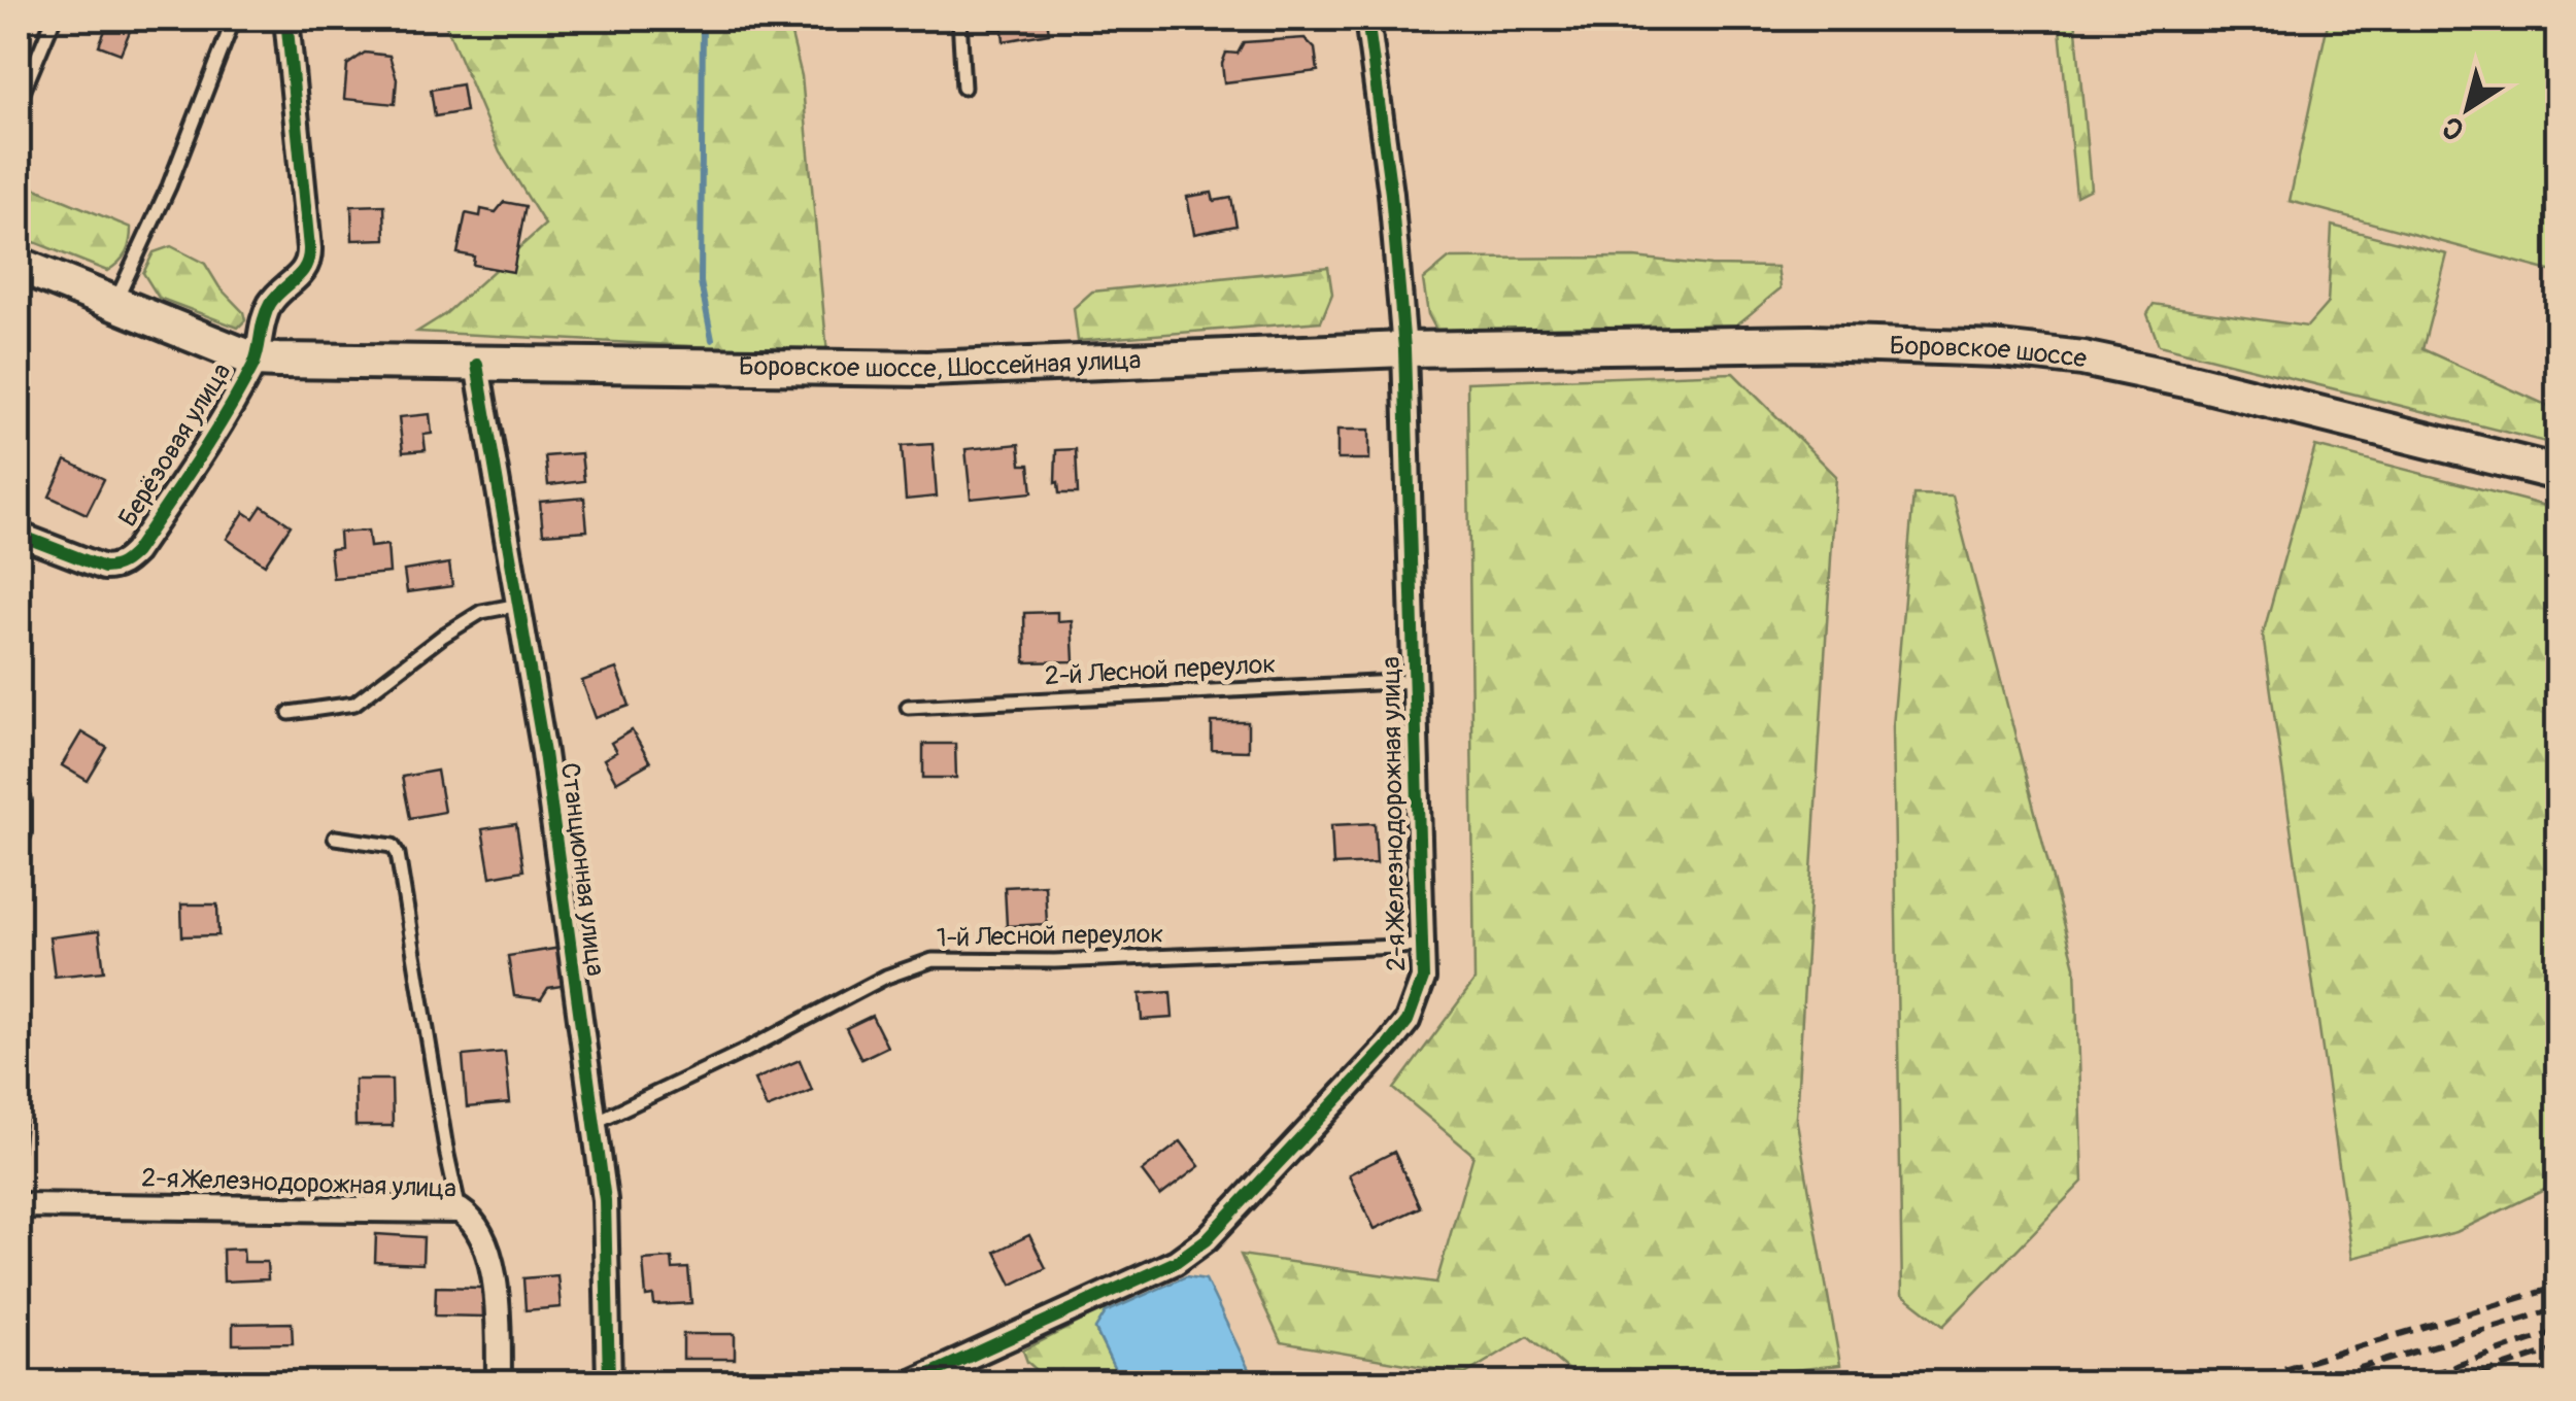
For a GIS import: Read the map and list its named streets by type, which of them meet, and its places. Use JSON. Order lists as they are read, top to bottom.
{
  "streets": {
    "main road": ["Боровское шоссе", "Боровское шоссе, Шоссейная улица"],
    "street": ["Берёзовая улица", "2-я Железнодорожная улица", "Станционная улица"],
    "lane": ["2-й Лесной переулок", "1-й Лесной переулок"]
  },
  "crossings": [
    ["Боровское шоссе", "Боровское шоссе, Шоссейная улица"],
    ["Боровское шоссе", "2-я Железнодорожная улица"],
    ["Боровское шоссе, Шоссейная улица", "2-я Железнодорожная улица"],
    ["Боровское шоссе, Шоссейная улица", "Станционная улица"],
    ["2-й Лесной переулок", "2-я Железнодорожная улица"],
    ["2-я Железнодорожная улица", "1-й Лесной переулок"],
    ["Станционная улица", "1-й Лесной переулок"]
  ],
  "north": "bottom left"
}
